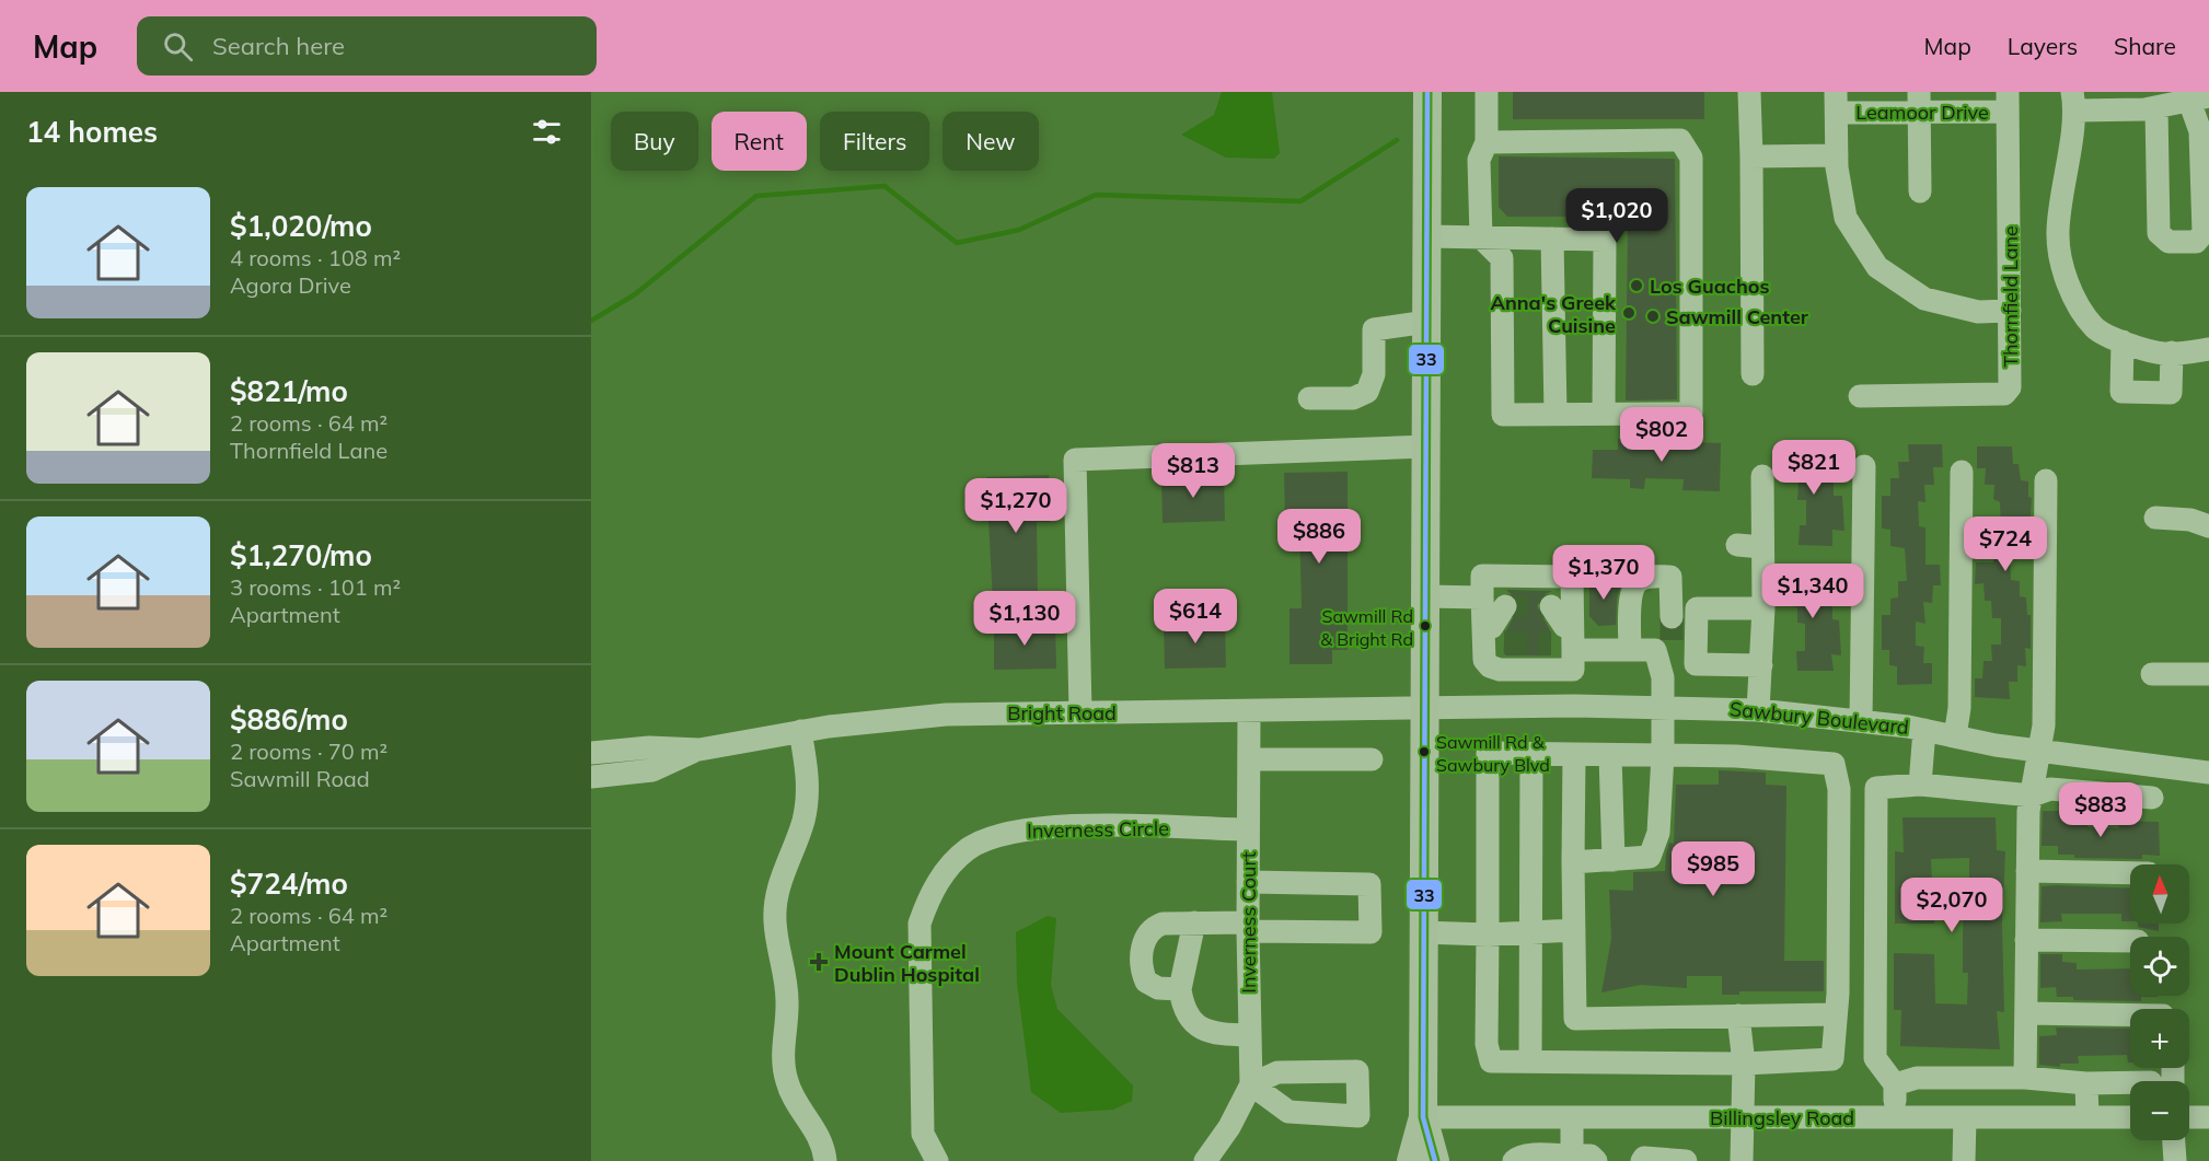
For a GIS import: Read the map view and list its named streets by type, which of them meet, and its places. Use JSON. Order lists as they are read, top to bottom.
{
  "streets": {
    "street": [
      "Leamoor Drive",
      "Thornfield Lane",
      "Bright Road",
      "Sawbury Boulevard",
      "Inverness Circle",
      "Inverness Court",
      "Billingsley Road"
    ]
  },
  "crossings": [
    ["Leamoor Drive", "Thornfield Lane"],
    ["Bright Road", "Sawbury Boulevard"],
    ["Bright Road", "Inverness Court"],
    ["Inverness Circle", "Inverness Court"]
  ],
  "places": {
    "other": [
      "Los Guachos",
      "Anna's Greek Cuisine",
      "Sawmill Center",
      "Sawmill Rd & Bright Rd",
      "Sawmill Rd & Sawbury Blvd"
    ],
    "health": ["Mount Carmel Dublin Hospital"]
  },
  "lines": ["transit line 33"],
  "north": "top",
  "page": {
    "header": "Map",
    "search": "Search here",
    "nav": ["Map", "Layers", "Share"],
    "heading": "14 homes",
    "chip": [
      "Buy",
      "Rent",
      "Filters",
      "New"
    ],
    "list": [
      {
        "name": "$1,020/mo",
        "note": "4 rooms · 108 m² · Agora Drive"
      },
      {
        "name": "$821/mo",
        "note": "2 rooms · 64 m² · Thornfield Lane"
      },
      {
        "name": "$1,270/mo",
        "note": "3 rooms · 101 m² · Apartment"
      },
      {
        "name": "$886/mo",
        "note": "2 rooms · 70 m² · Sawmill Road"
      },
      {
        "name": "$724/mo",
        "note": "2 rooms · 64 m² · Apartment"
      }
    ],
    "price": [
      "$1,020",
      "$802",
      "$821",
      "$813",
      "$1,270",
      "$886",
      "$724",
      "$1,370",
      "$1,340",
      "$614",
      "$1,130",
      "$883",
      "$985",
      "$2,070"
    ],
    "map_buttons": ["+", "−"]
  }
}
